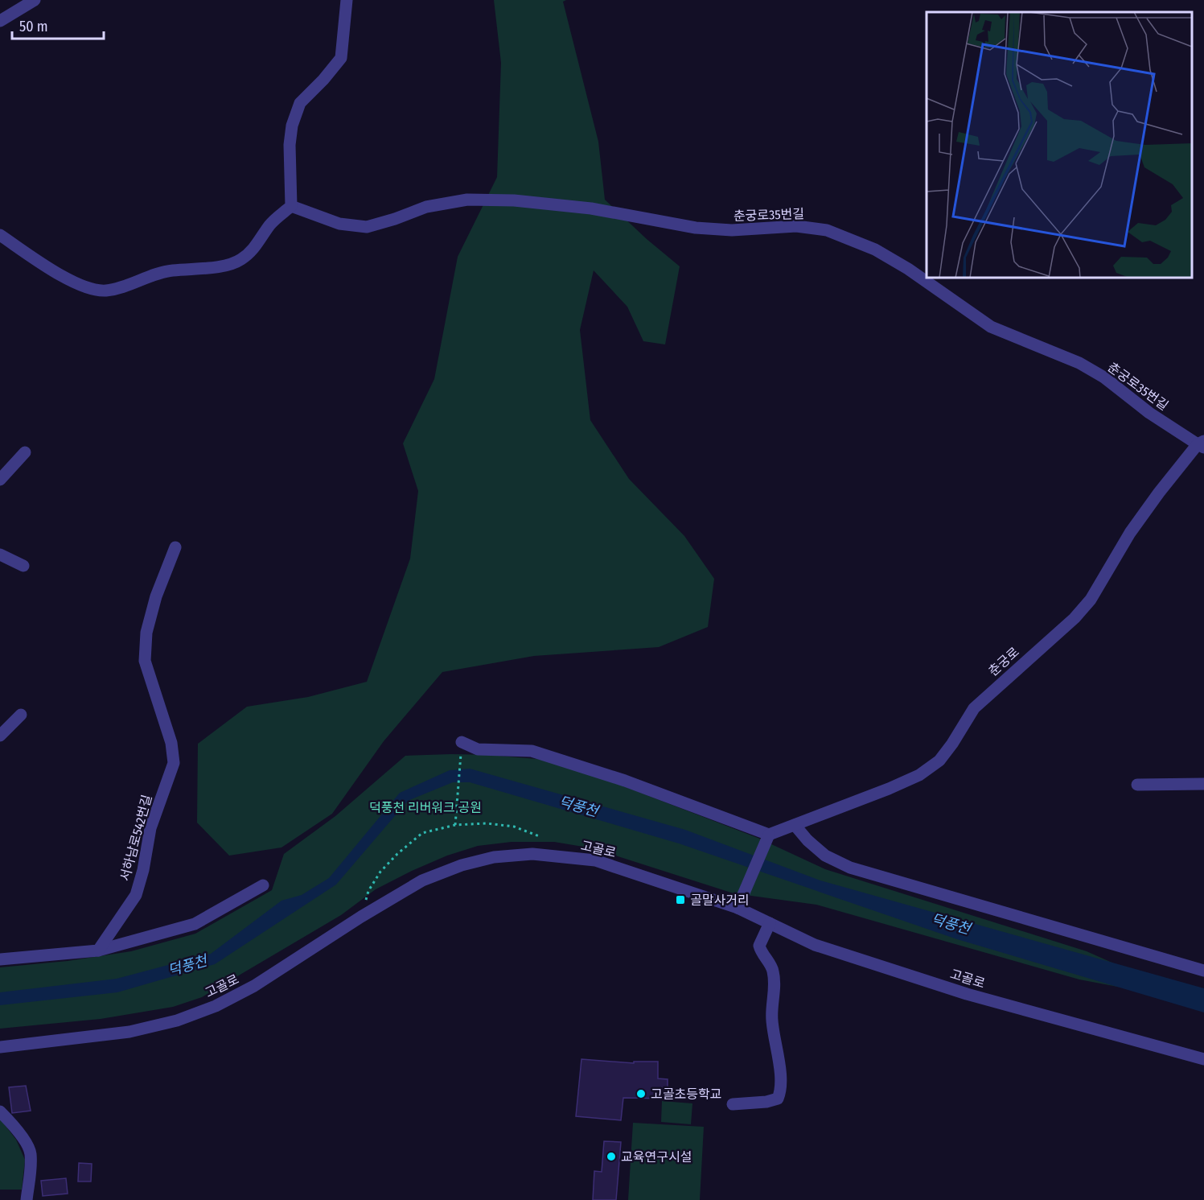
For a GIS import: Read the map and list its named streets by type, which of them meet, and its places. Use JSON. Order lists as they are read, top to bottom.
{
  "streets": {
    "street": [
      "춘궁로35번길",
      "춘궁로",
      "서하남로542번길",
      "고골로"
    ]
  },
  "crossings": [
    ["춘궁로35번길", "춘궁로"]
  ],
  "water": ["덕풍천"],
  "parks": ["덕풍천 리버워크 공원"],
  "places": {
    "transit": ["골말사거리"],
    "other": ["고골초등학교", "교육연구시설"]
  },
  "scale_bar": "50 m"
}
